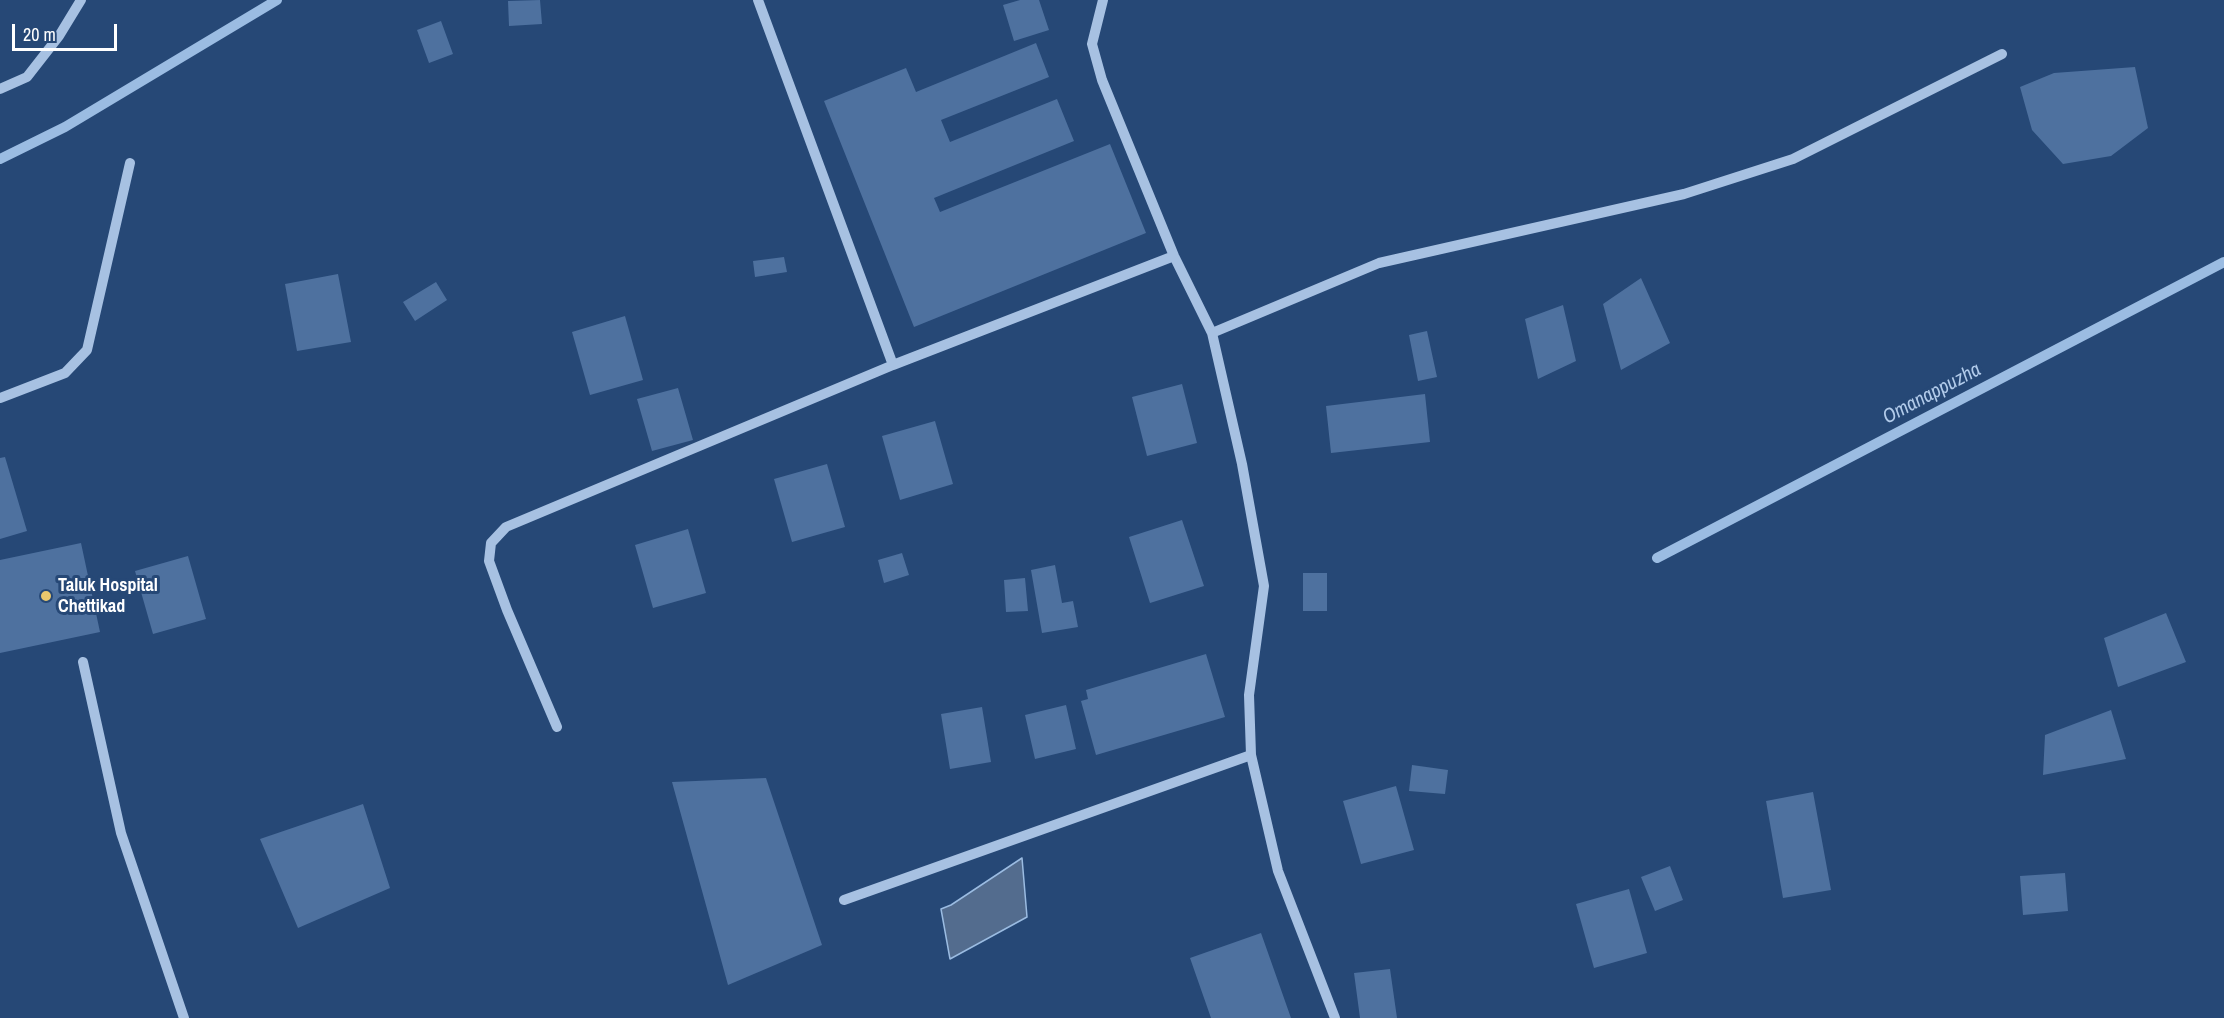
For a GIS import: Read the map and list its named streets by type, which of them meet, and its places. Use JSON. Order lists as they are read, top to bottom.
{
  "water": ["Omanappuzha"],
  "places": ["Taluk Hospital Chettikad"],
  "scale_bar": "20 m"
}
